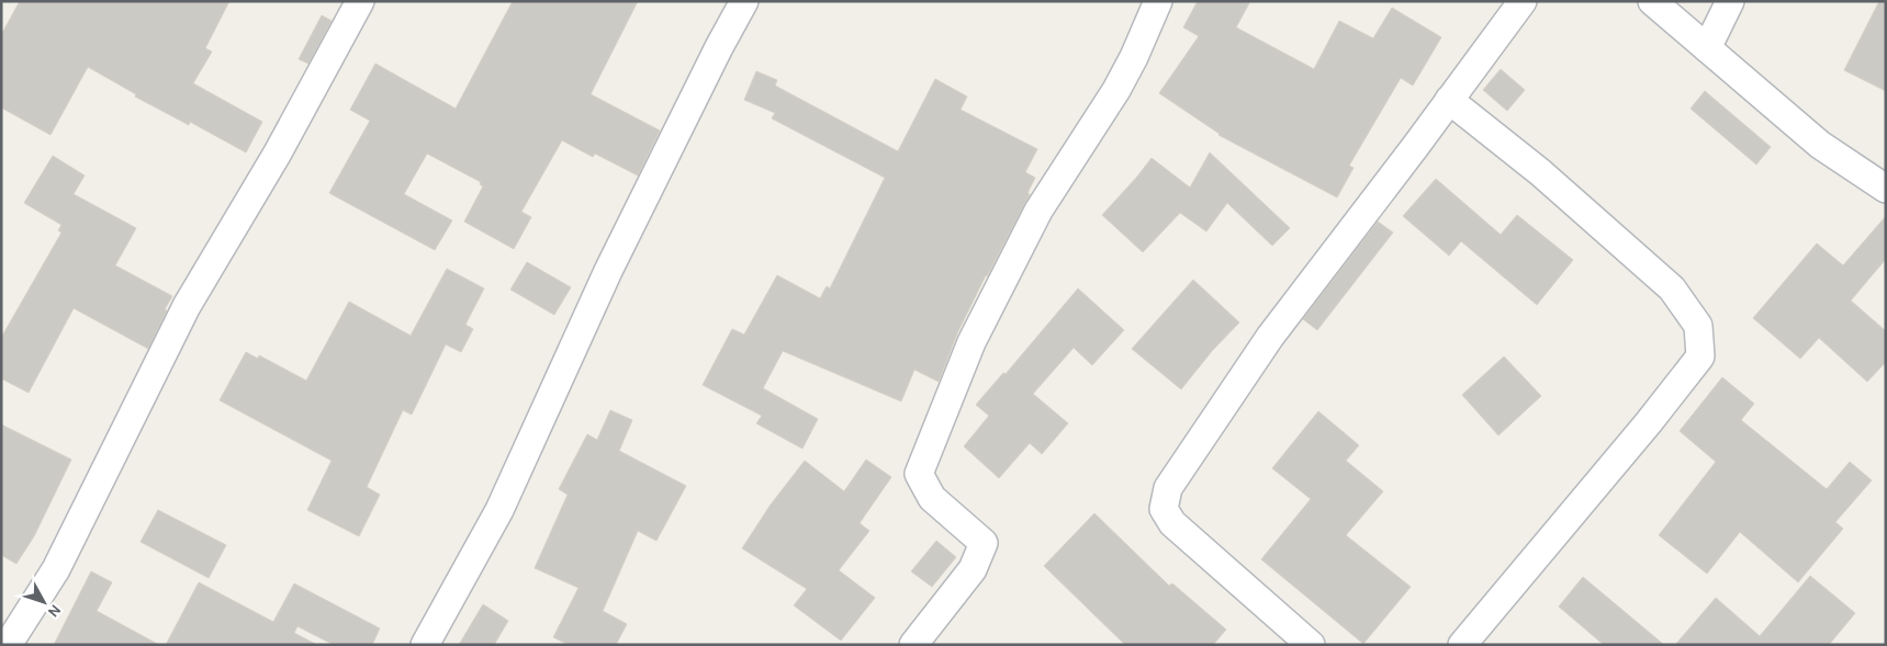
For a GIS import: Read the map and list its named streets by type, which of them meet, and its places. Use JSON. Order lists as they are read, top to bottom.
{
  "north": "bottom right"
}
